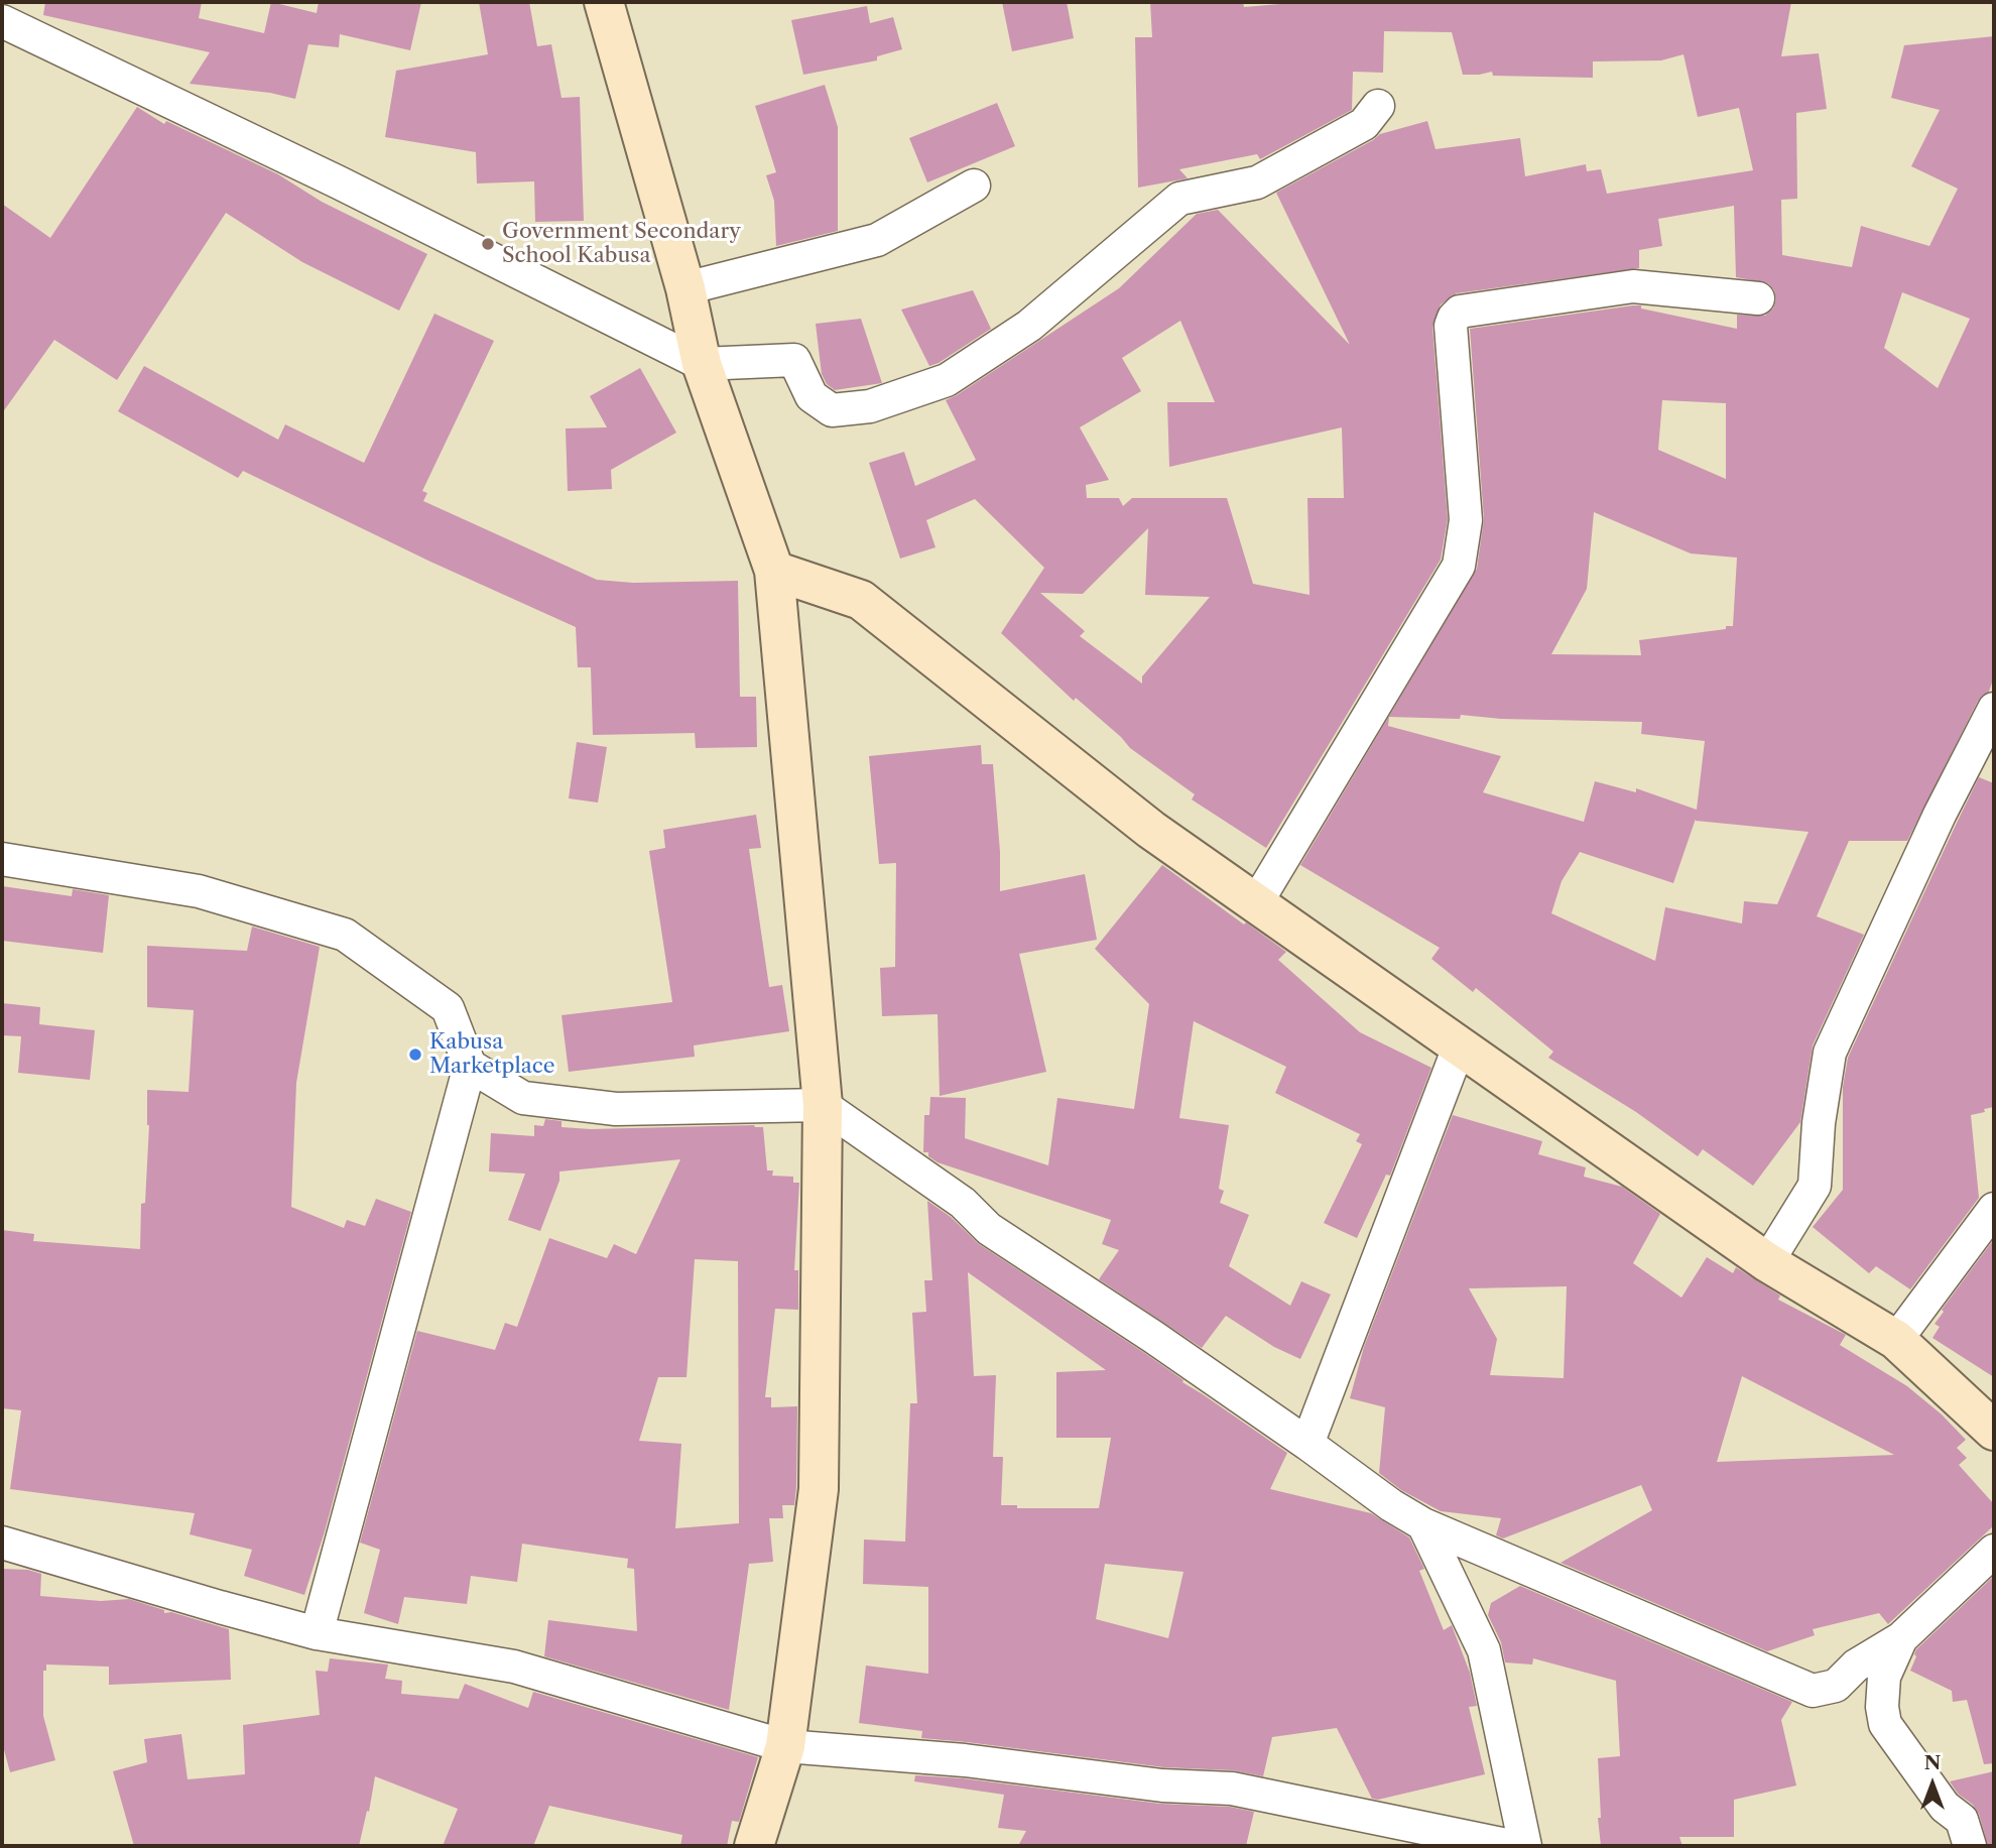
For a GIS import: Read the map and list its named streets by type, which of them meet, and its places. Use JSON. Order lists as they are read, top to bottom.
{
  "places": ["Government Secondary School Kabusa", "Kabusa Marketplace"],
  "north": "top"
}
